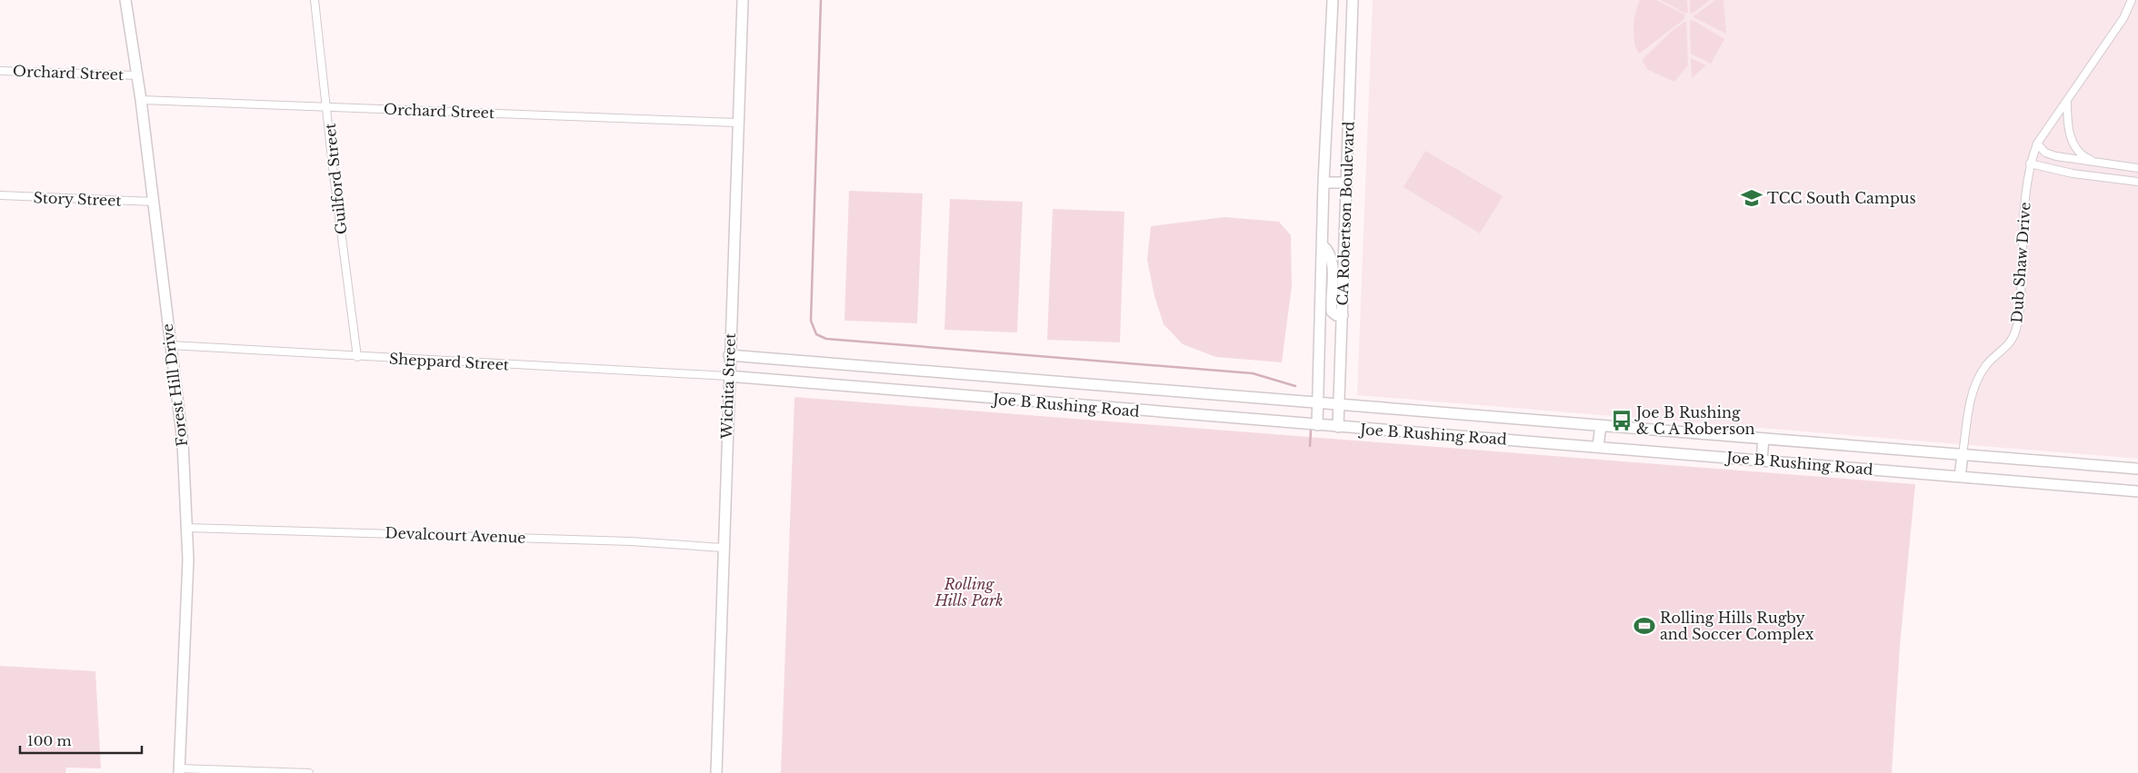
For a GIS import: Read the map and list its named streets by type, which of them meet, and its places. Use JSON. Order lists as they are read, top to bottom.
{
  "streets": {
    "street": [
      "Orchard Street",
      "Guilford Street",
      "Story Street",
      "CA Robertson Boulevard",
      "Dub Shaw Drive",
      "Sheppard Street",
      "Forest Hill Drive",
      "Wichita Street",
      "Joe B Rushing Road",
      "Devalcourt Avenue"
    ]
  },
  "crossings": [
    ["Orchard Street", "Guilford Street"],
    ["Orchard Street", "Forest Hill Drive"],
    ["Orchard Street", "Wichita Street"],
    ["Guilford Street", "Sheppard Street"],
    ["Story Street", "Forest Hill Drive"],
    ["CA Robertson Boulevard", "Joe B Rushing Road"],
    ["Dub Shaw Drive", "Joe B Rushing Road"],
    ["Sheppard Street", "Forest Hill Drive"],
    ["Sheppard Street", "Wichita Street"],
    ["Sheppard Street", "Joe B Rushing Road"],
    ["Forest Hill Drive", "Devalcourt Avenue"],
    ["Wichita Street", "Joe B Rushing Road"],
    ["Wichita Street", "Devalcourt Avenue"]
  ],
  "parks": ["Rolling Hills Park"],
  "places": {
    "school or university": ["TCC South Campus"],
    "bus stop": ["Joe B Rushing & C A Roberson"],
    "sports": ["Rolling Hills Rugby and Soccer Complex"]
  },
  "scale_bar": "100 m"
}
